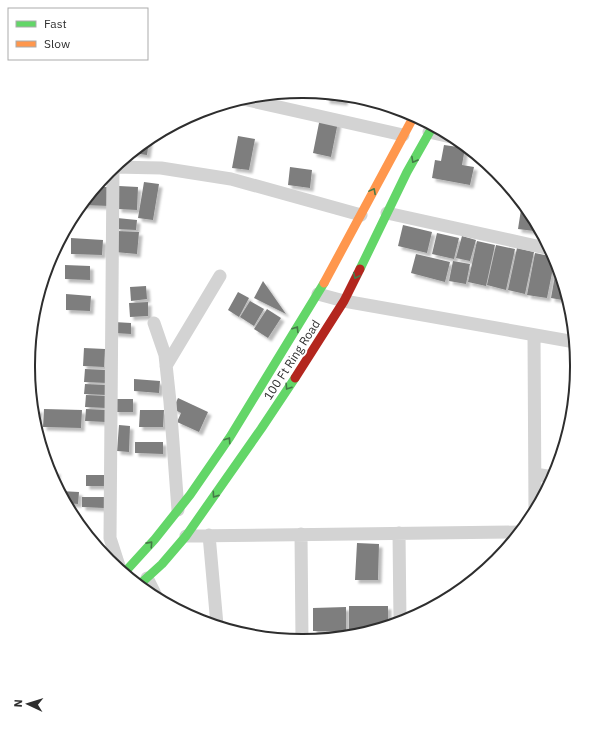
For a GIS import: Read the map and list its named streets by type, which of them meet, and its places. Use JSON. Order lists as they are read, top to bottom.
{
  "streets": {
    "main road": ["100 Ft Ring Road"]
  },
  "legend": ["Fast", "Slow"],
  "north": "left"
}
